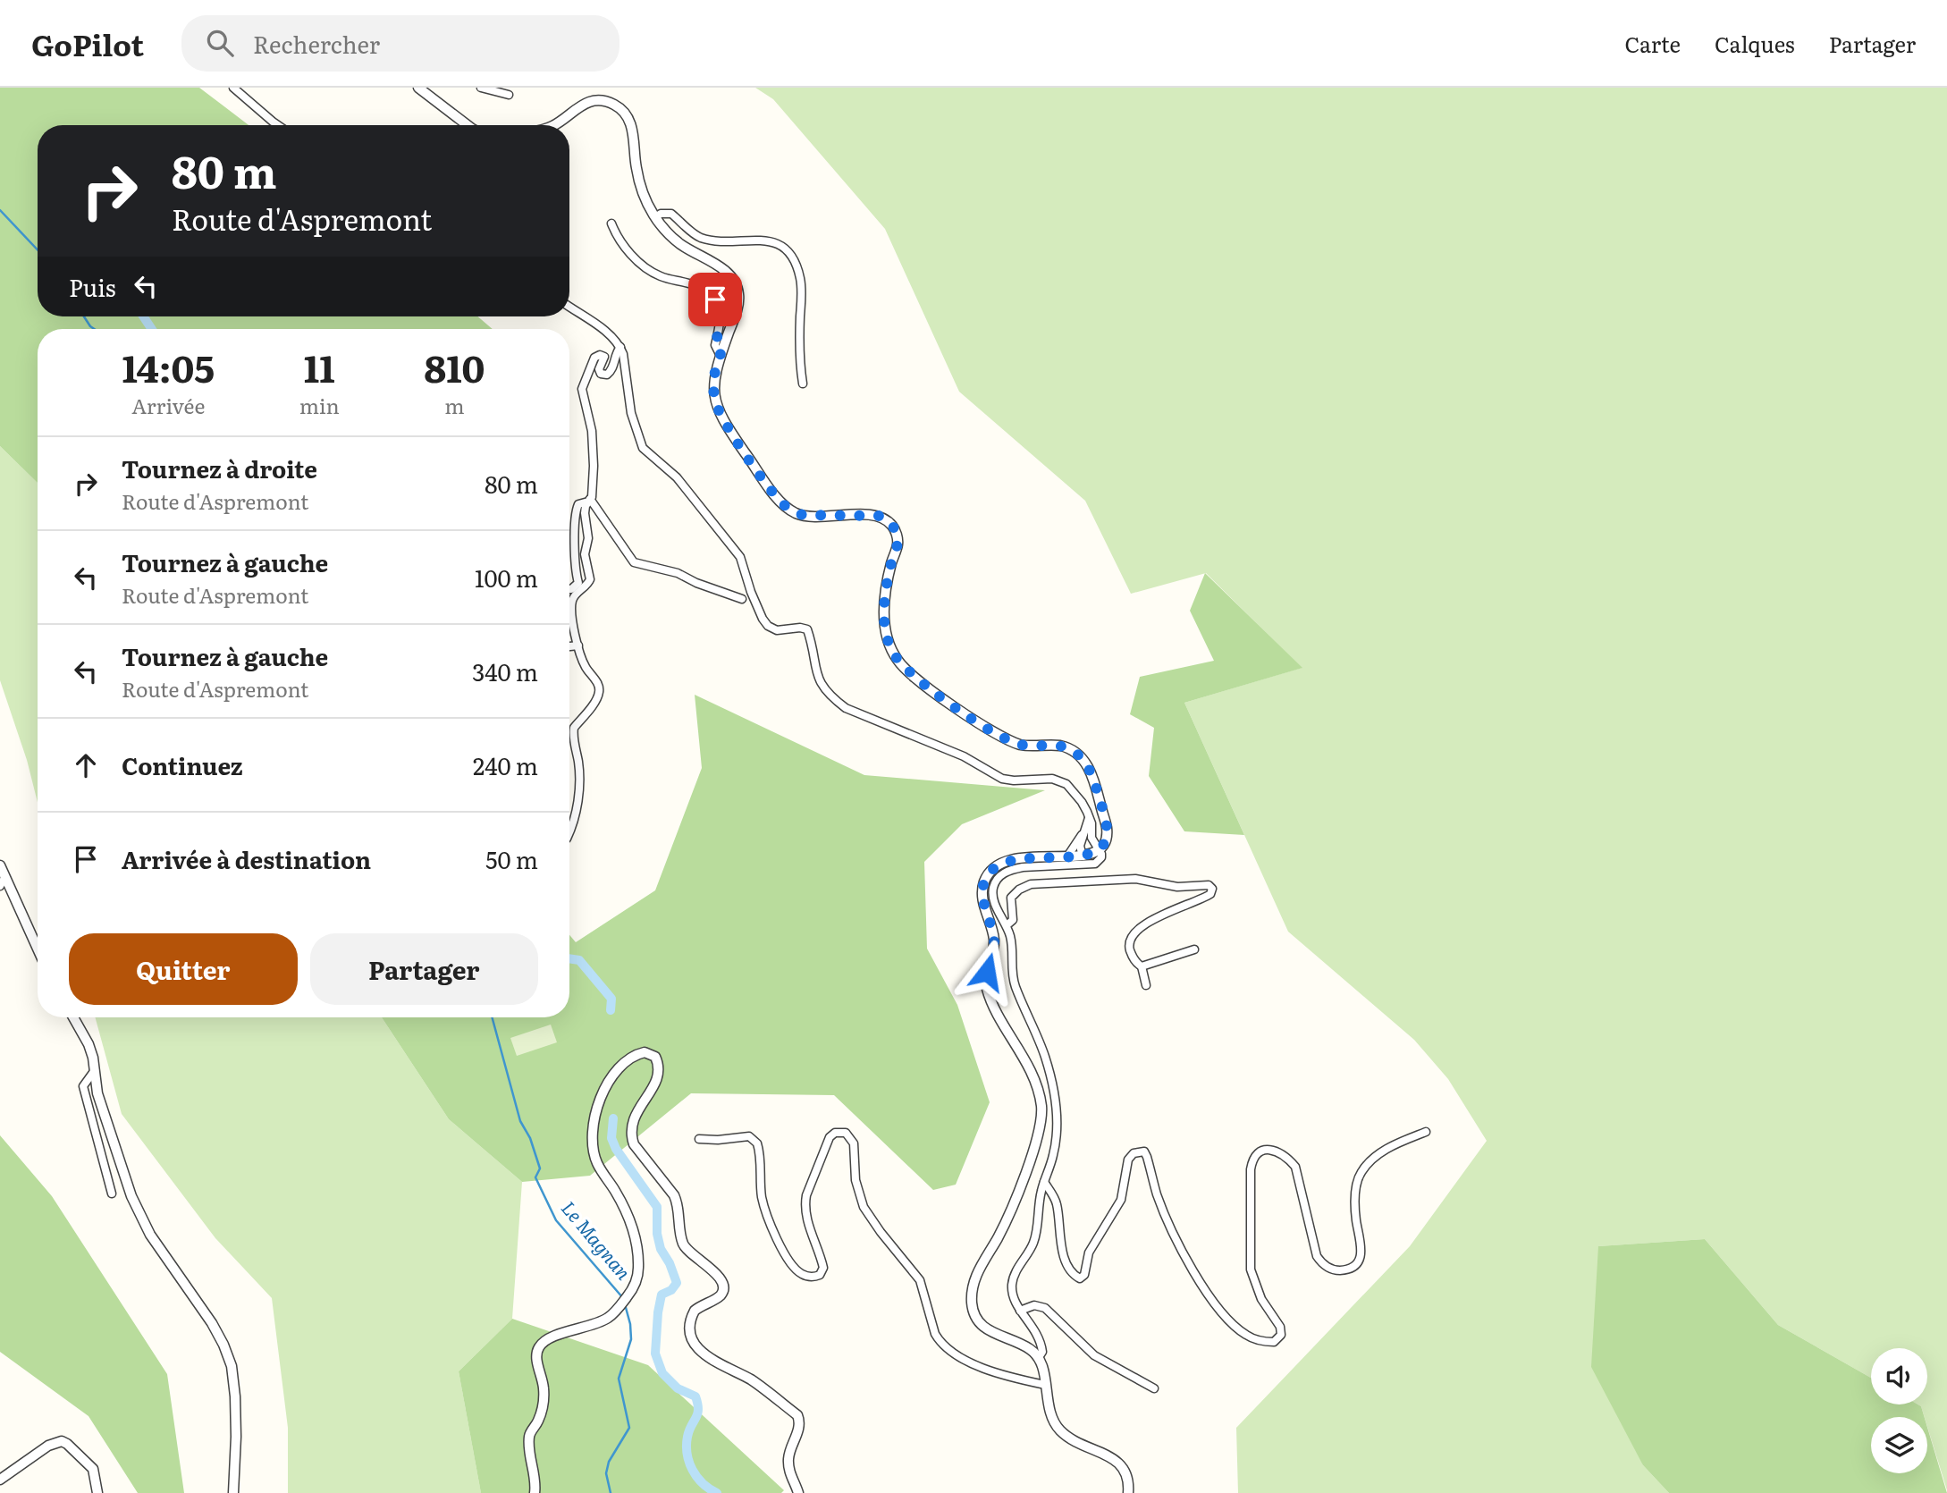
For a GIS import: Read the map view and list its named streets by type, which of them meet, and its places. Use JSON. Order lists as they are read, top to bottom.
{
  "water": ["Le Magnan"],
  "page": {
    "header": "GoPilot",
    "search": "Rechercher",
    "nav": ["Carte", "Calques", "Partager"],
    "turn": ["80 m", "Route d'Aspremont"],
    "then": "Puis",
    "eta": [
      "14:05",
      "Arrivée",
      "11",
      "min",
      "810",
      "m"
    ],
    "list": [
      {
        "name": "Tournez à droite",
        "note": "Route d'Aspremont",
        "value": "80 m"
      },
      {
        "name": "Tournez à gauche",
        "note": "Route d'Aspremont",
        "value": "100 m"
      },
      {
        "name": "Tournez à gauche",
        "note": "Route d'Aspremont",
        "value": "340 m"
      },
      {
        "name": "Continuez",
        "value": "240 m"
      },
      {
        "name": "Arrivée à destination",
        "value": "50 m"
      }
    ],
    "buttons": ["Quitter", "Partager"]
  }
}
